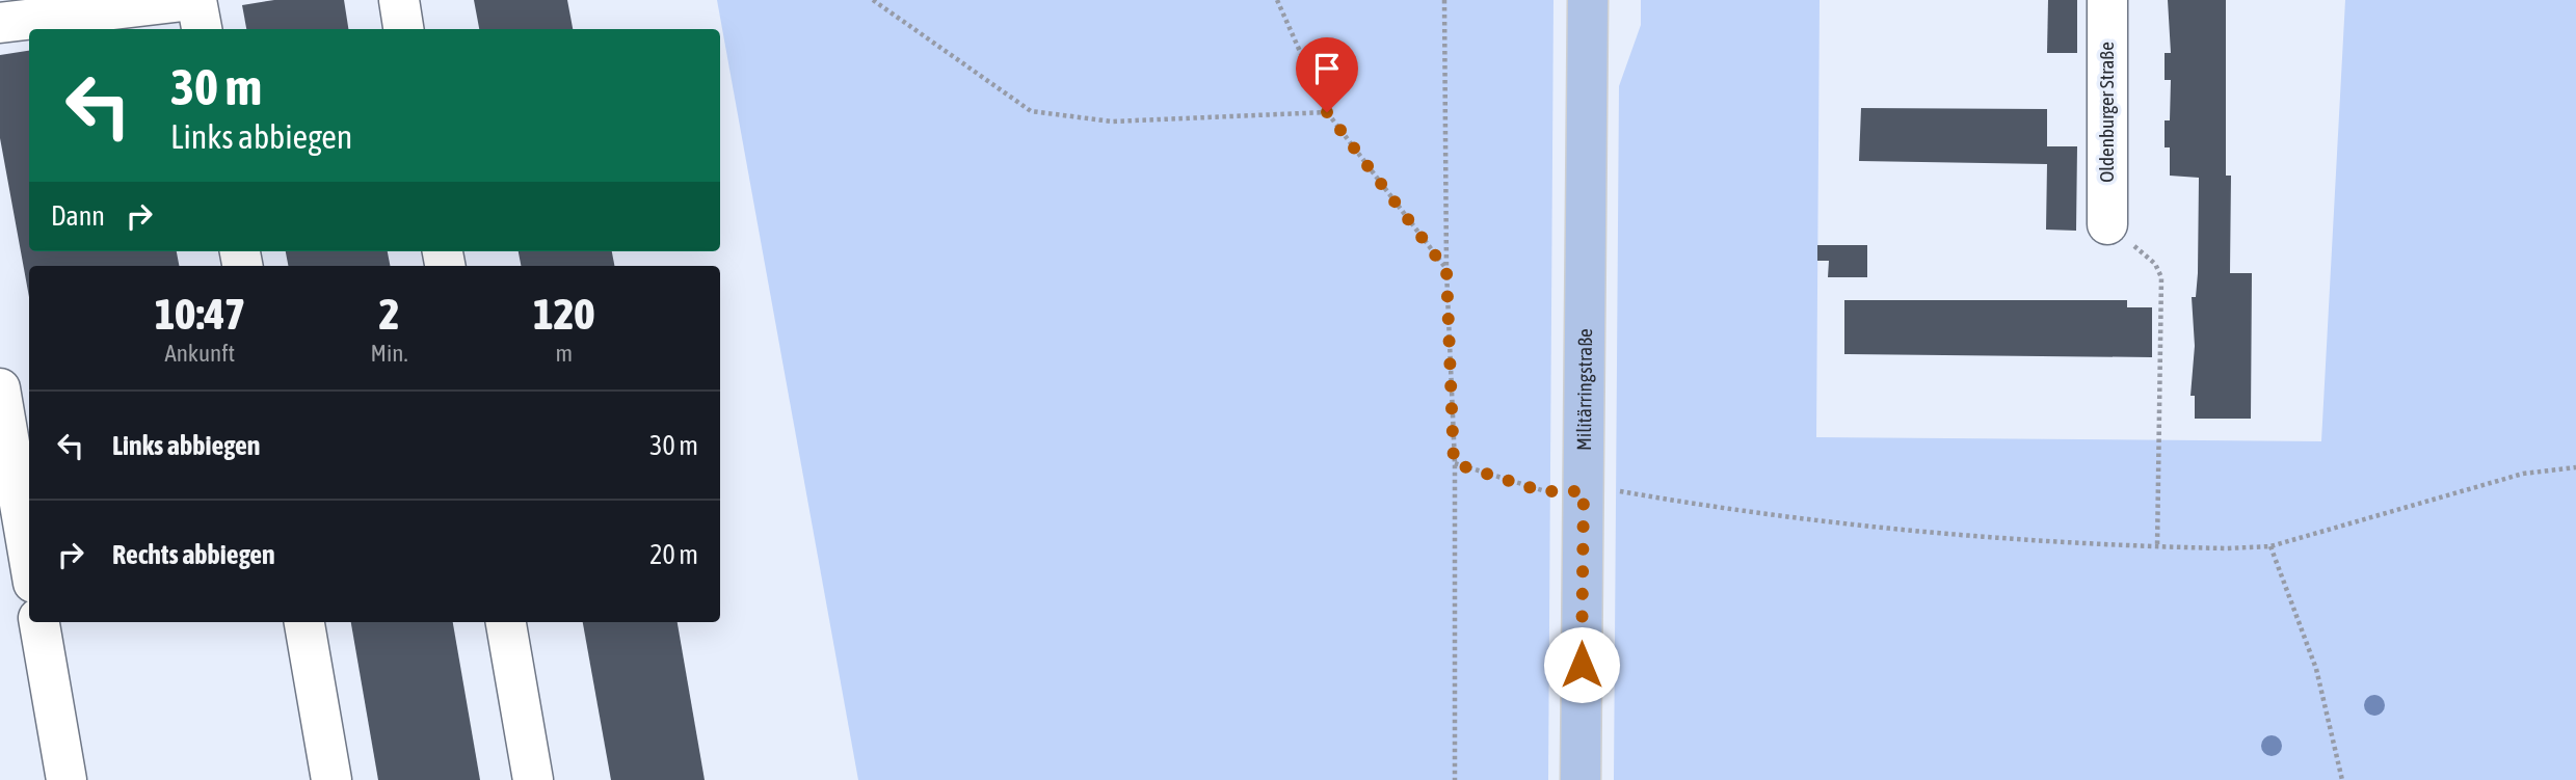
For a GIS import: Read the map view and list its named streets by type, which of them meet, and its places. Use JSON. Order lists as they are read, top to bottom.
{
  "streets": {
    "main road": ["Militärringstraße"],
    "street": ["Oldenburger Straße"]
  },
  "page": {
    "turn": ["30 m", "Links abbiegen"],
    "then": "Dann",
    "eta": [
      "10:47",
      "Ankunft",
      "2",
      "Min.",
      "120",
      "m"
    ],
    "list": [
      {
        "name": "Links abbiegen",
        "value": "30 m"
      },
      {
        "name": "Rechts abbiegen",
        "value": "20 m"
      }
    ]
  }
}
